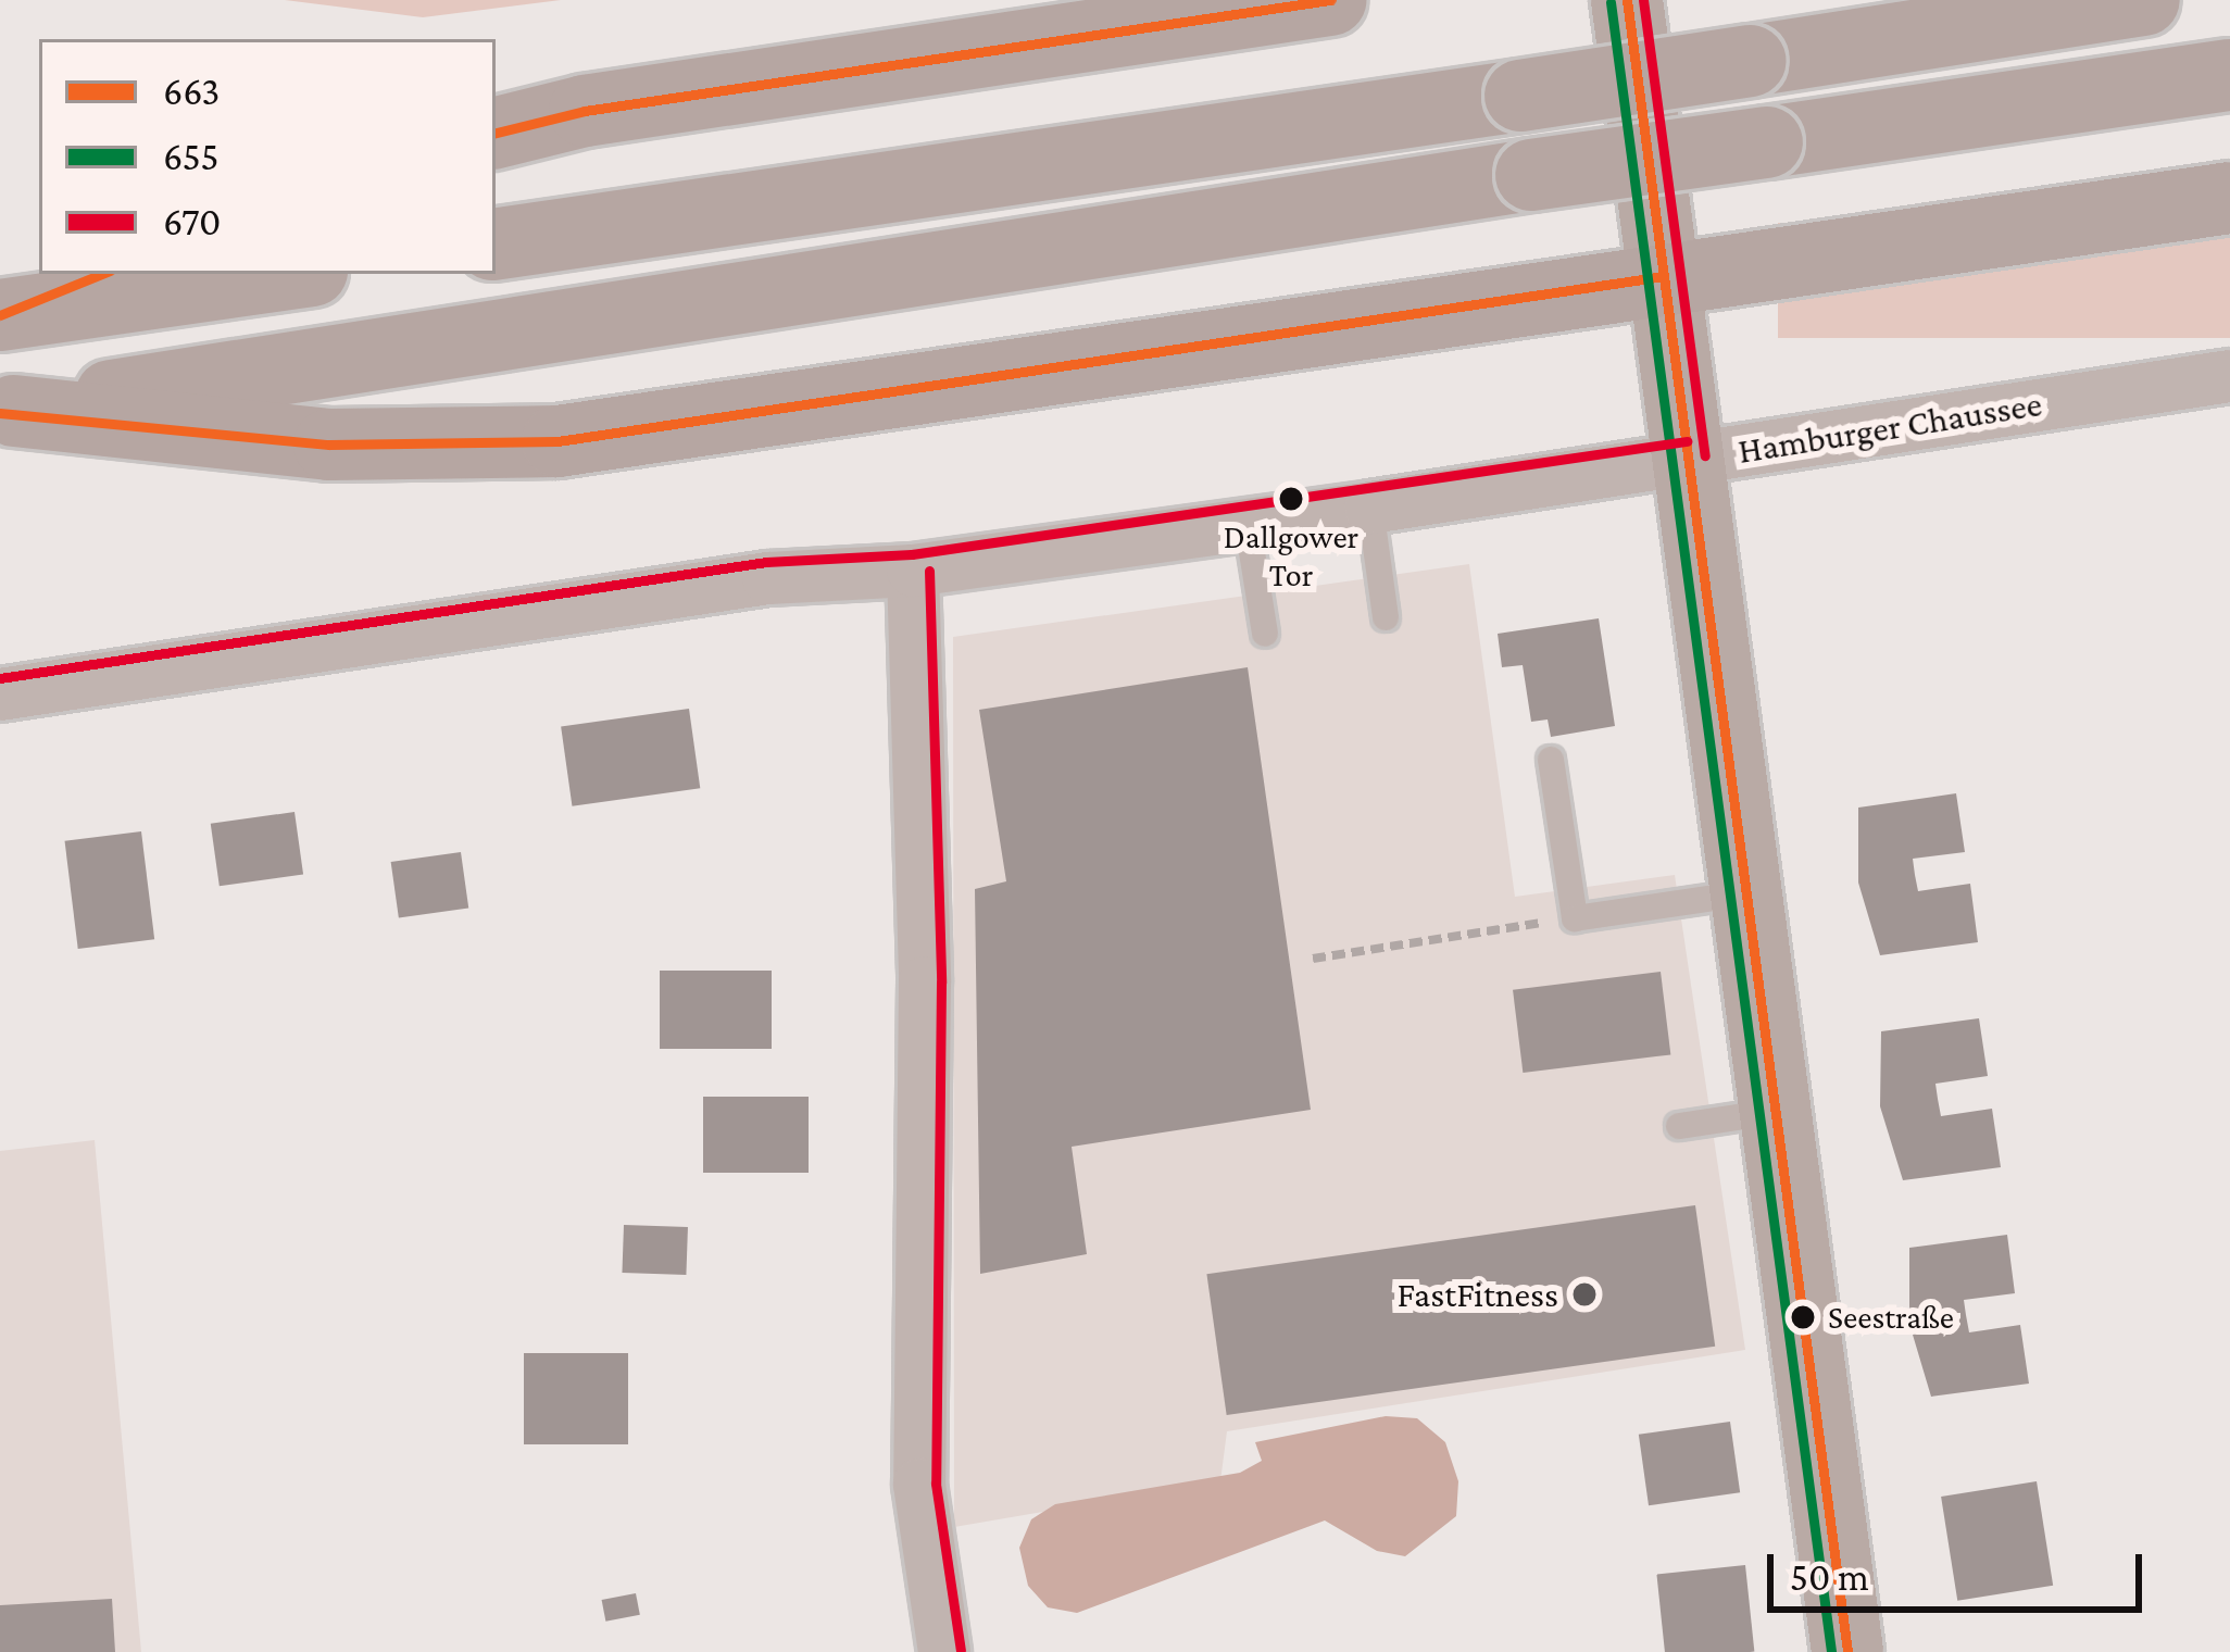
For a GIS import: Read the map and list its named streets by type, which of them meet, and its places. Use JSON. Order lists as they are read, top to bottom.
{
  "streets": {
    "street": ["Hamburger Chaussee"]
  },
  "places": ["Dallgower Tor", "FastFitness", "Seestraße"],
  "lines": ["transit line 663", "transit line 670", "transit line 655"],
  "legend": ["663", "655", "670"],
  "scale_bar": "50 m"
}
